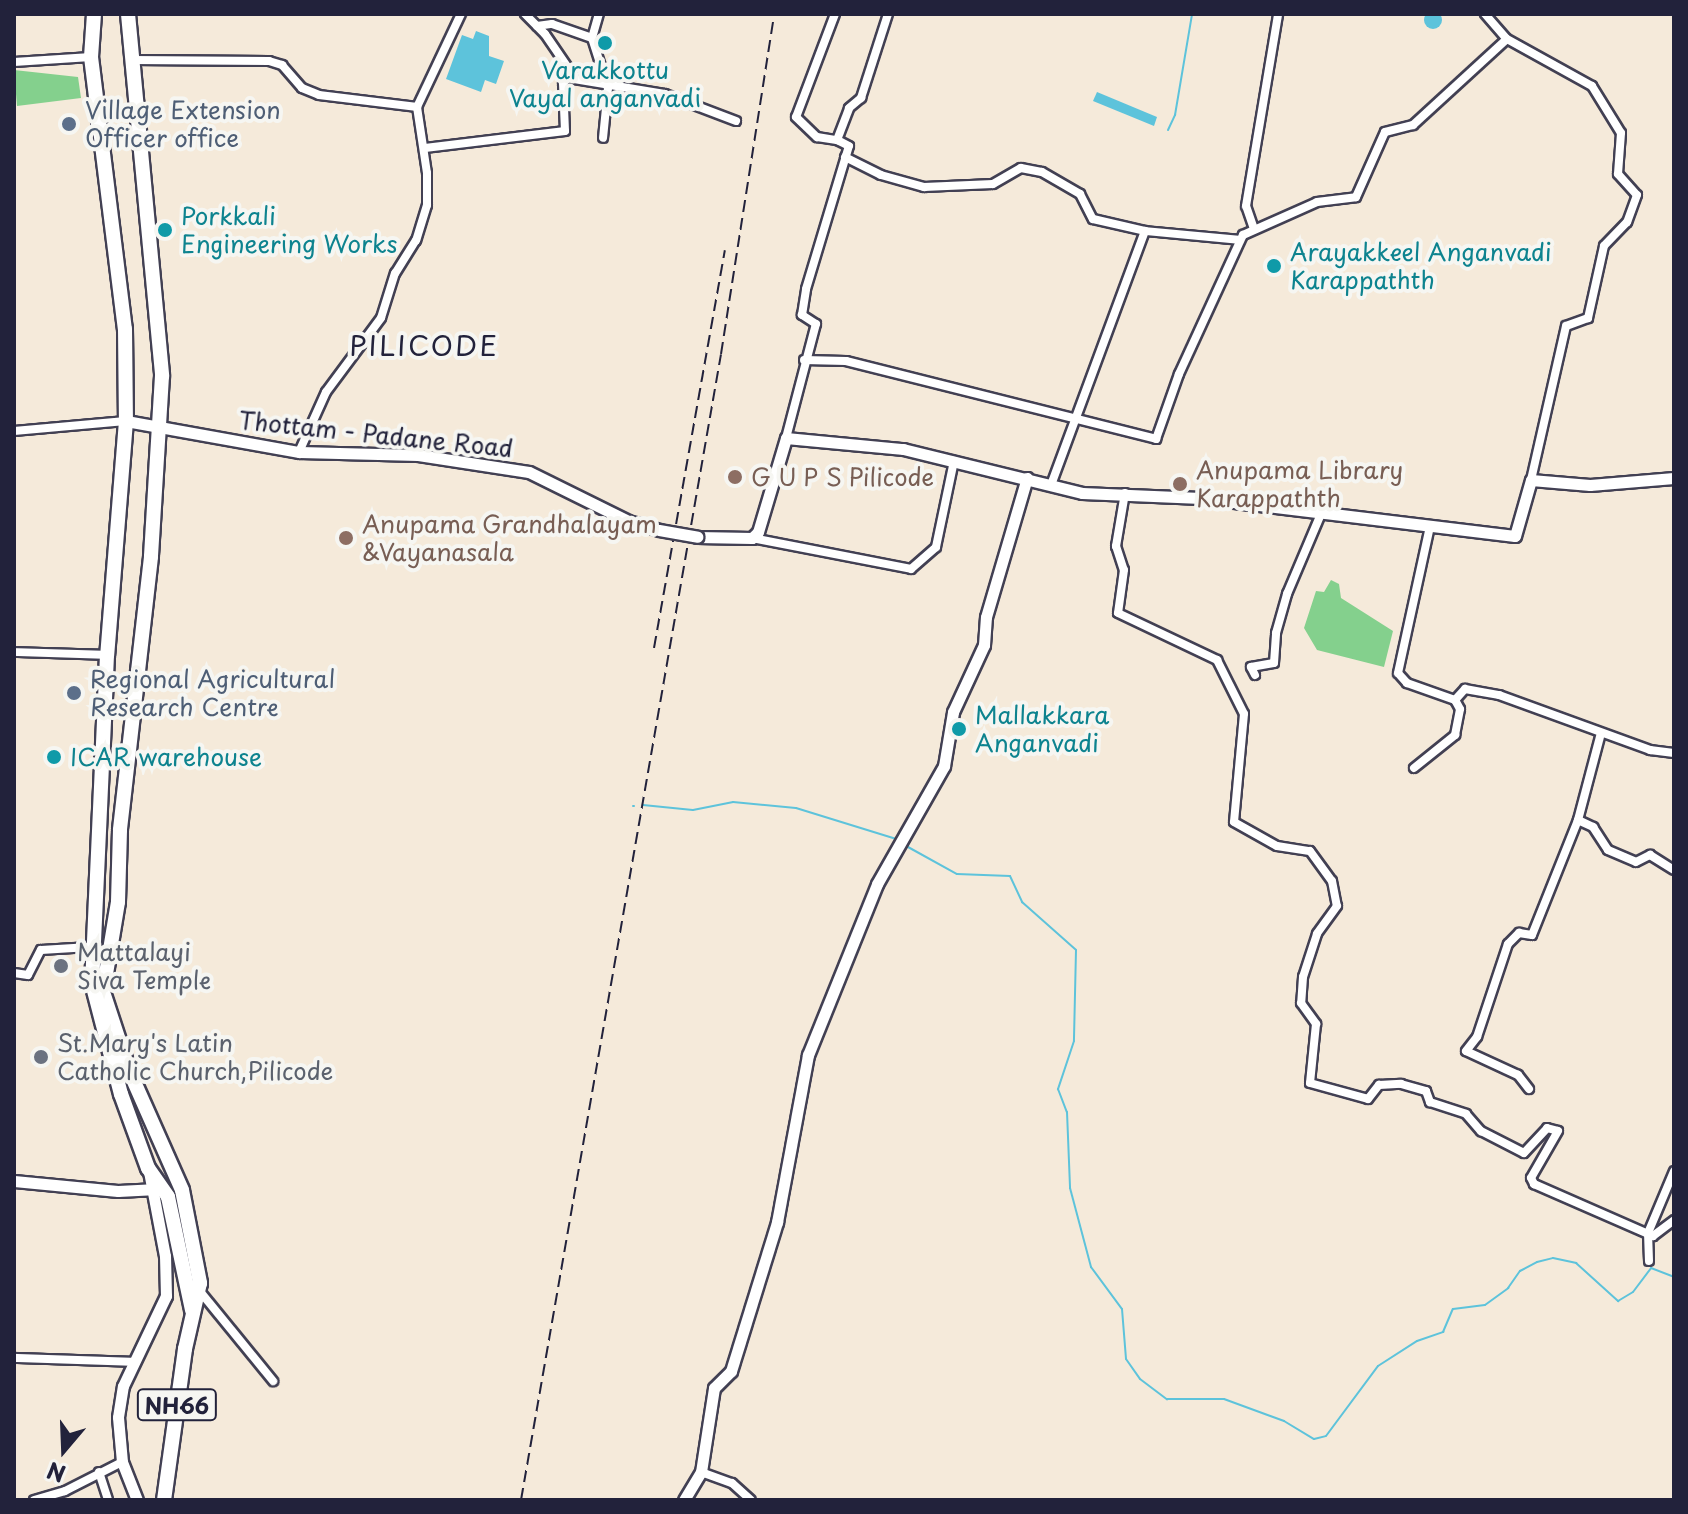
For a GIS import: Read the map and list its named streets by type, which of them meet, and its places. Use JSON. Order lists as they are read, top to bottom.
{
  "streets": {
    "highway": ["NH66"],
    "street": ["Thottam - Padane Road"]
  },
  "crossings": [
    ["Thottam - Padane Road", "NH66"]
  ],
  "districts": ["PILICODE"],
  "places": [
    "Varakkottu Vayal anganvadi",
    "Village Extension Officer office",
    "Porkkali Engineering Works",
    "Arayakkeel Anganvadi Karappathth",
    "G U P S Pilicode",
    "Anupama Library Karappathth",
    "Anupama Grandhalayam &Vayanasala",
    "Regional Agricultural Research Centre",
    "Mallakkara Anganvadi",
    "ICAR warehouse",
    "Mattalayi Siva Temple",
    "St.Mary's Latin Catholic Church,Pilicode"
  ],
  "north": "bottom"
}
